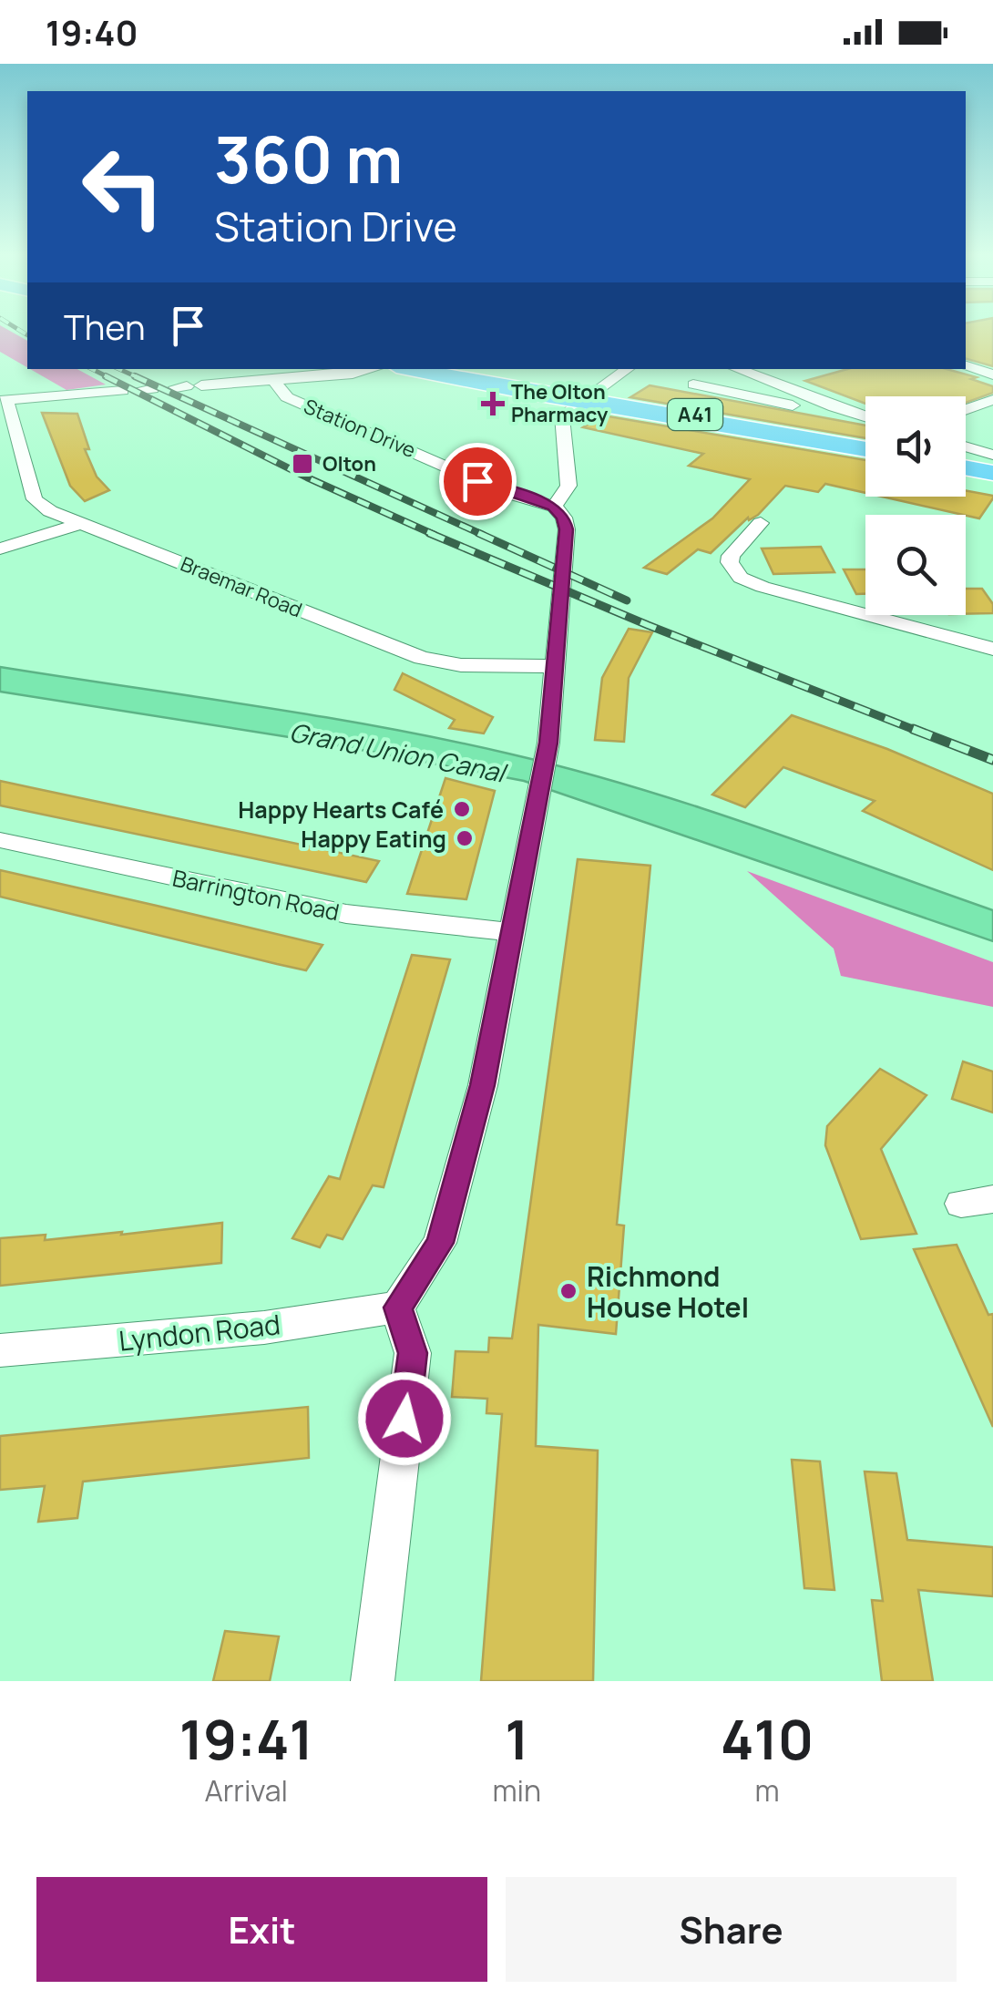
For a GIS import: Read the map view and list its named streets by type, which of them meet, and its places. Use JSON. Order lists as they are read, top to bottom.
{
  "streets": {
    "highway": ["A41"],
    "street": [
      "Station Drive",
      "Braemar Road",
      "Barrington Road",
      "Lyndon Road"
    ]
  },
  "water": ["Grand Union Canal"],
  "places": {
    "health": ["The Olton Pharmacy"],
    "transit": ["Olton"],
    "other": ["Happy Hearts Café", "Happy Eating", "Richmond House Hotel"]
  },
  "page": {
    "status": "19:40",
    "turn": ["360 m", "Station Drive"],
    "then": "Then",
    "eta": [
      "19:41",
      "Arrival",
      "1",
      "min",
      "410",
      "m"
    ],
    "buttons": ["Exit", "Share"]
  }
}
